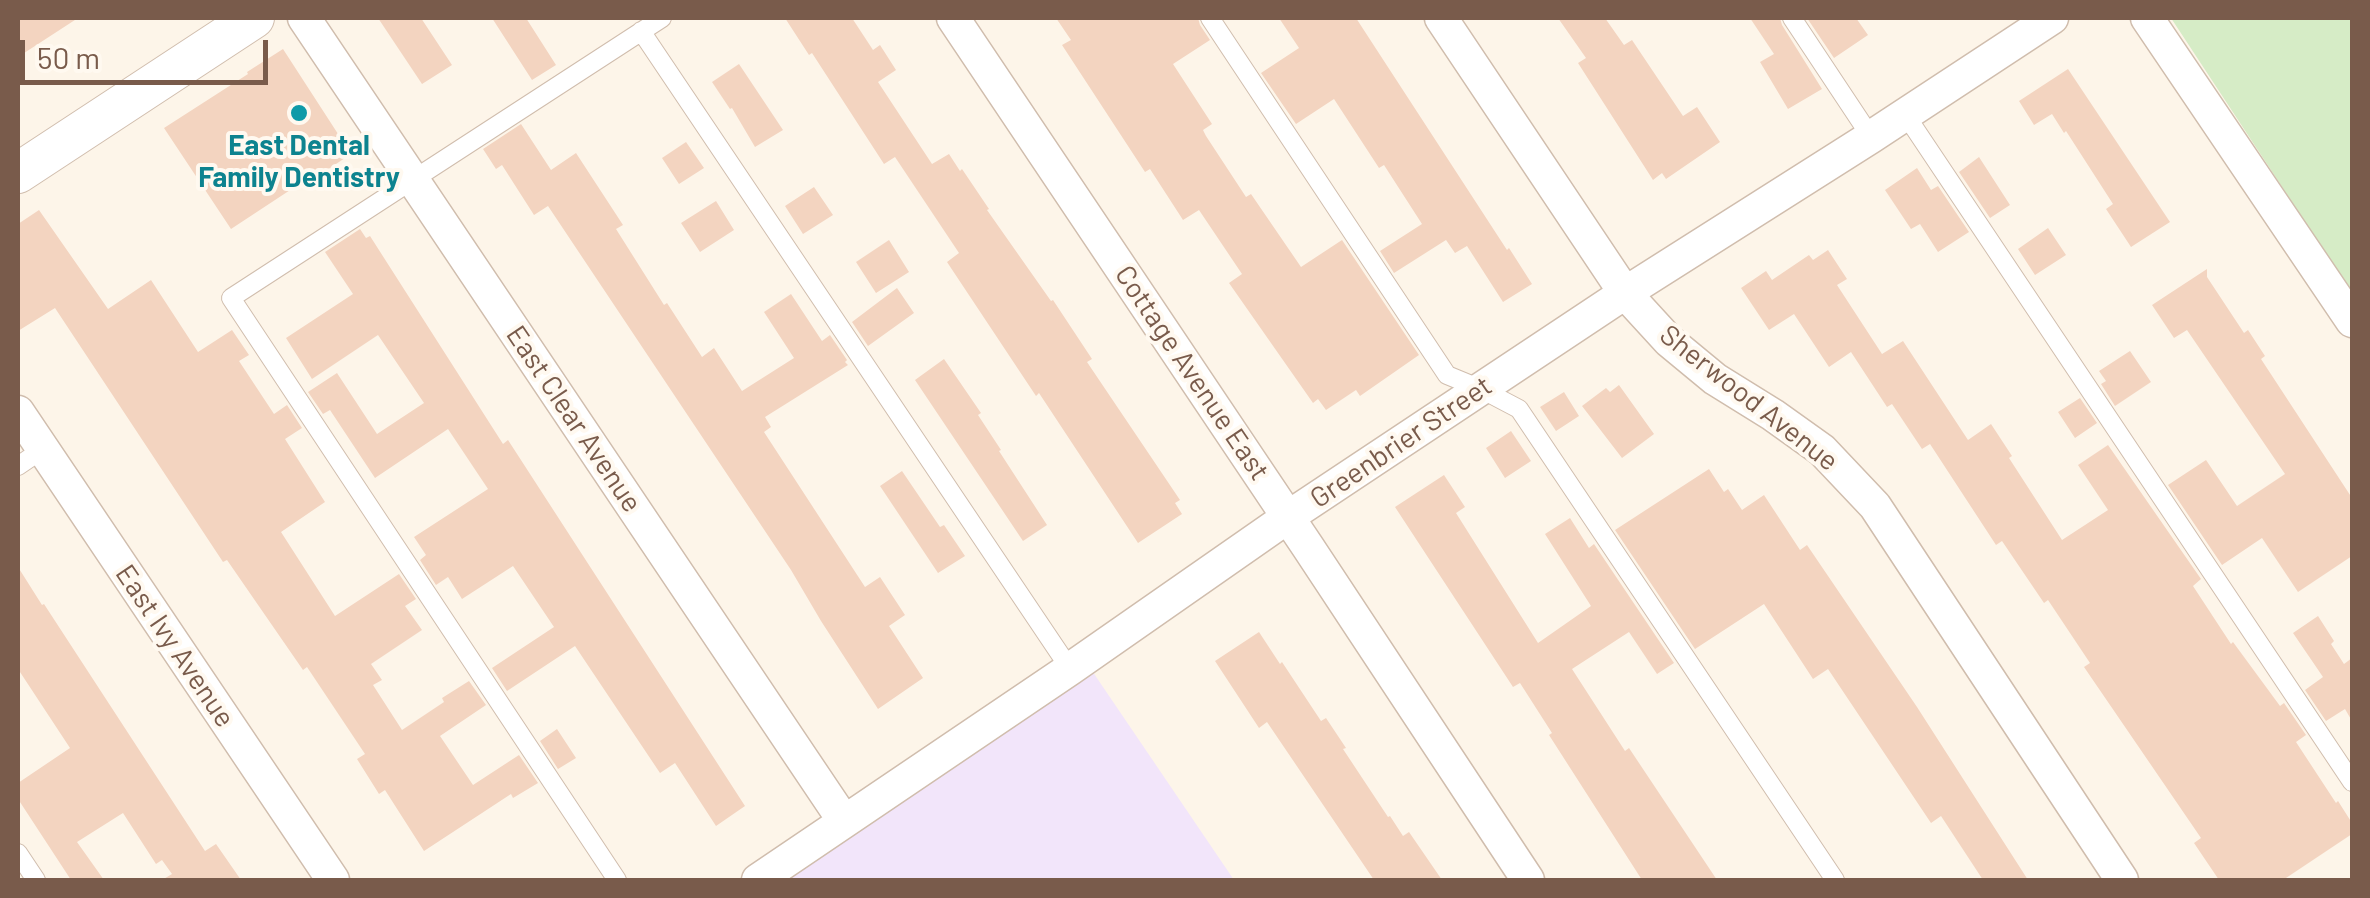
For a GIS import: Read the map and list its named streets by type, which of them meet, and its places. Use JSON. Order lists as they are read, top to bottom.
{
  "streets": {
    "street": [
      "Cottage Avenue East",
      "Sherwood Avenue",
      "East Clear Avenue",
      "Greenbrier Street",
      "East Ivy Avenue"
    ]
  },
  "crossings": [
    ["Cottage Avenue East", "Greenbrier Street"],
    ["Sherwood Avenue", "Greenbrier Street"],
    ["East Clear Avenue", "Greenbrier Street"]
  ],
  "places": ["East Dental Family Dentistry"],
  "scale_bar": "50 m"
}
